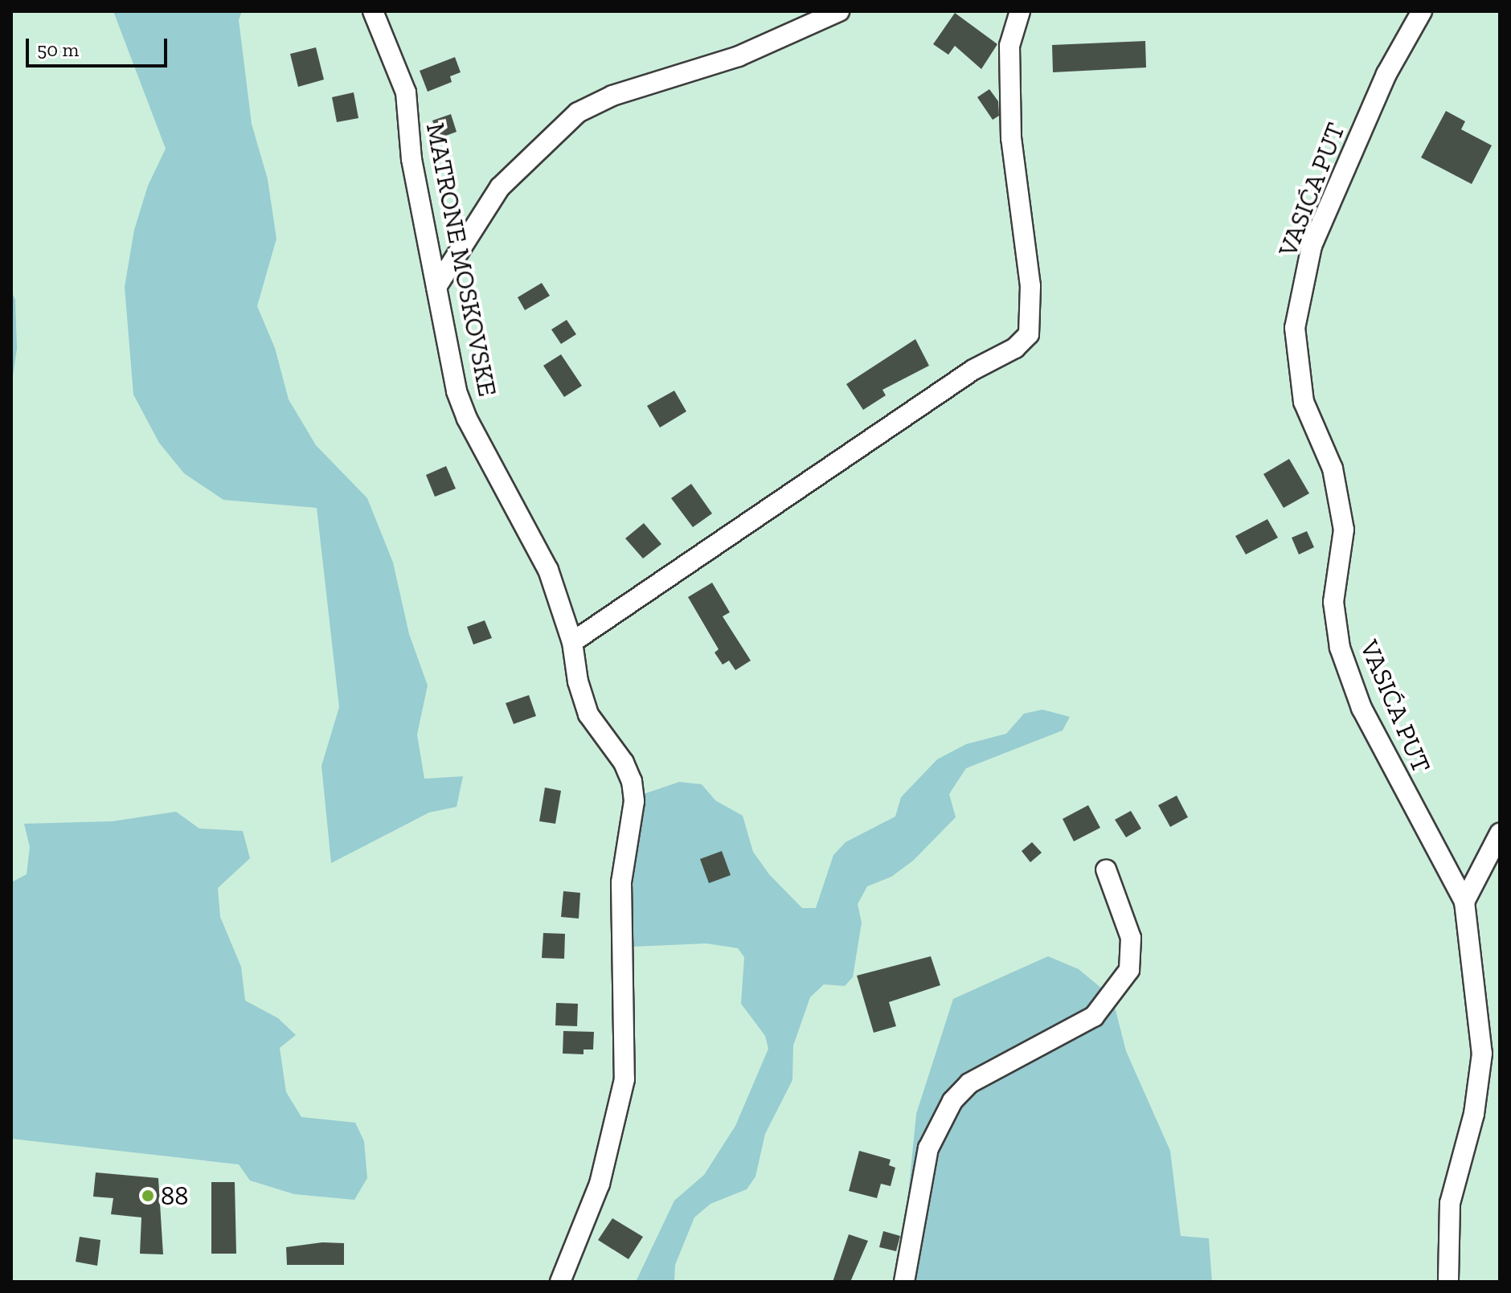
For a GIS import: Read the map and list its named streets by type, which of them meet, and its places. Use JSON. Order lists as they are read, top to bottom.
{
  "streets": {
    "street": ["VASIĆA PUT", "MATRONE MOSKOVSKE"]
  },
  "places": ["88"],
  "scale_bar": "50 m"
}
